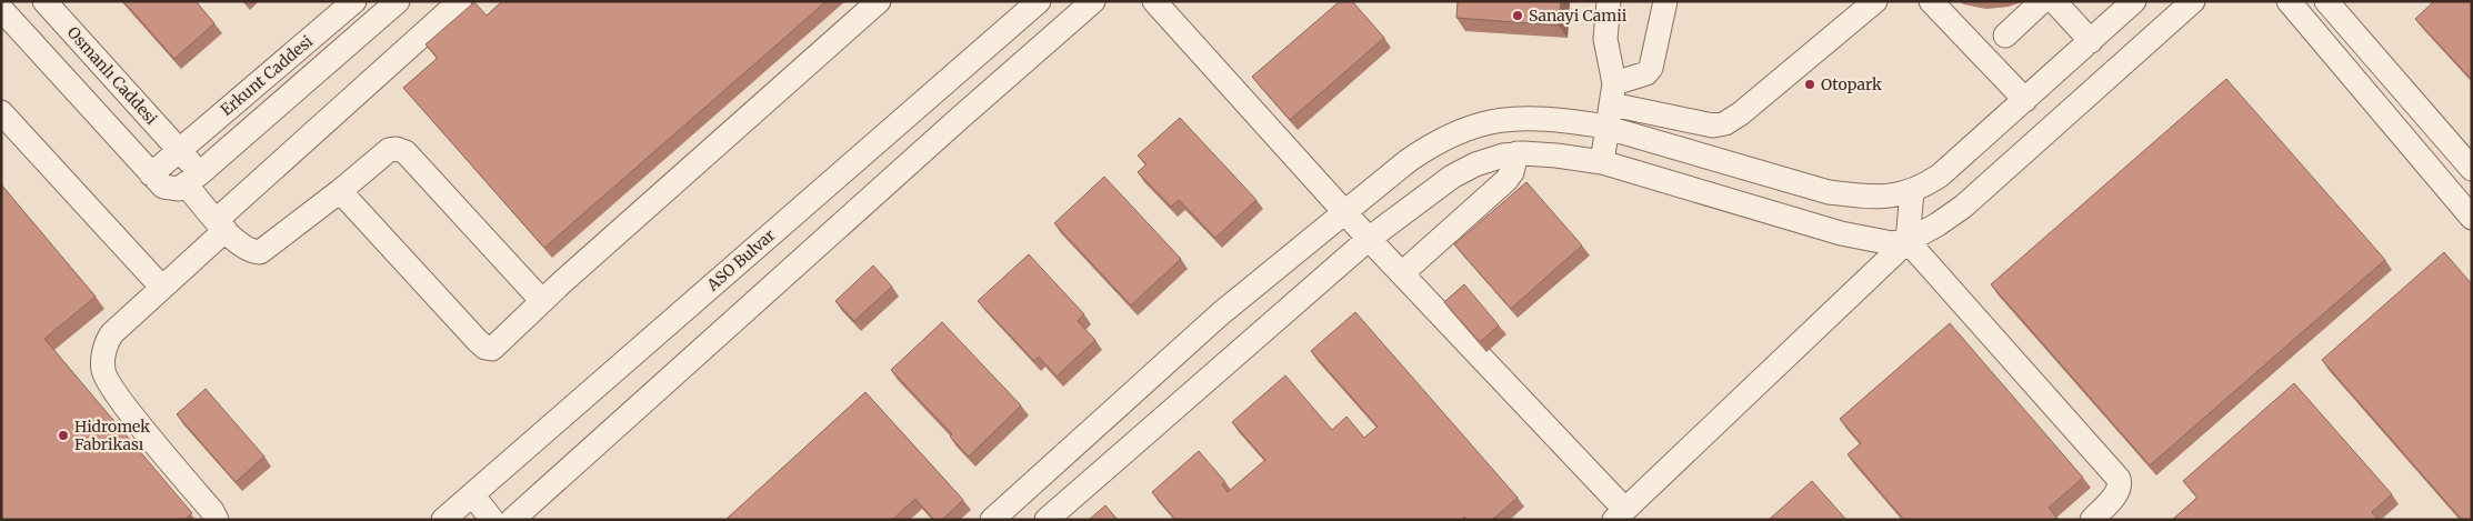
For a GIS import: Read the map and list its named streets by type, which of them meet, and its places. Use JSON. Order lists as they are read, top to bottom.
{
  "streets": {
    "street": ["Osmanlı Caddesi", "Erkunt Caddesi", "ASO Bulvar"]
  },
  "crossings": [
    ["Osmanlı Caddesi", "Erkunt Caddesi"]
  ],
  "places": ["Sanayi Camii", "Otopark", "Hidromek Fabrikası"]
}
